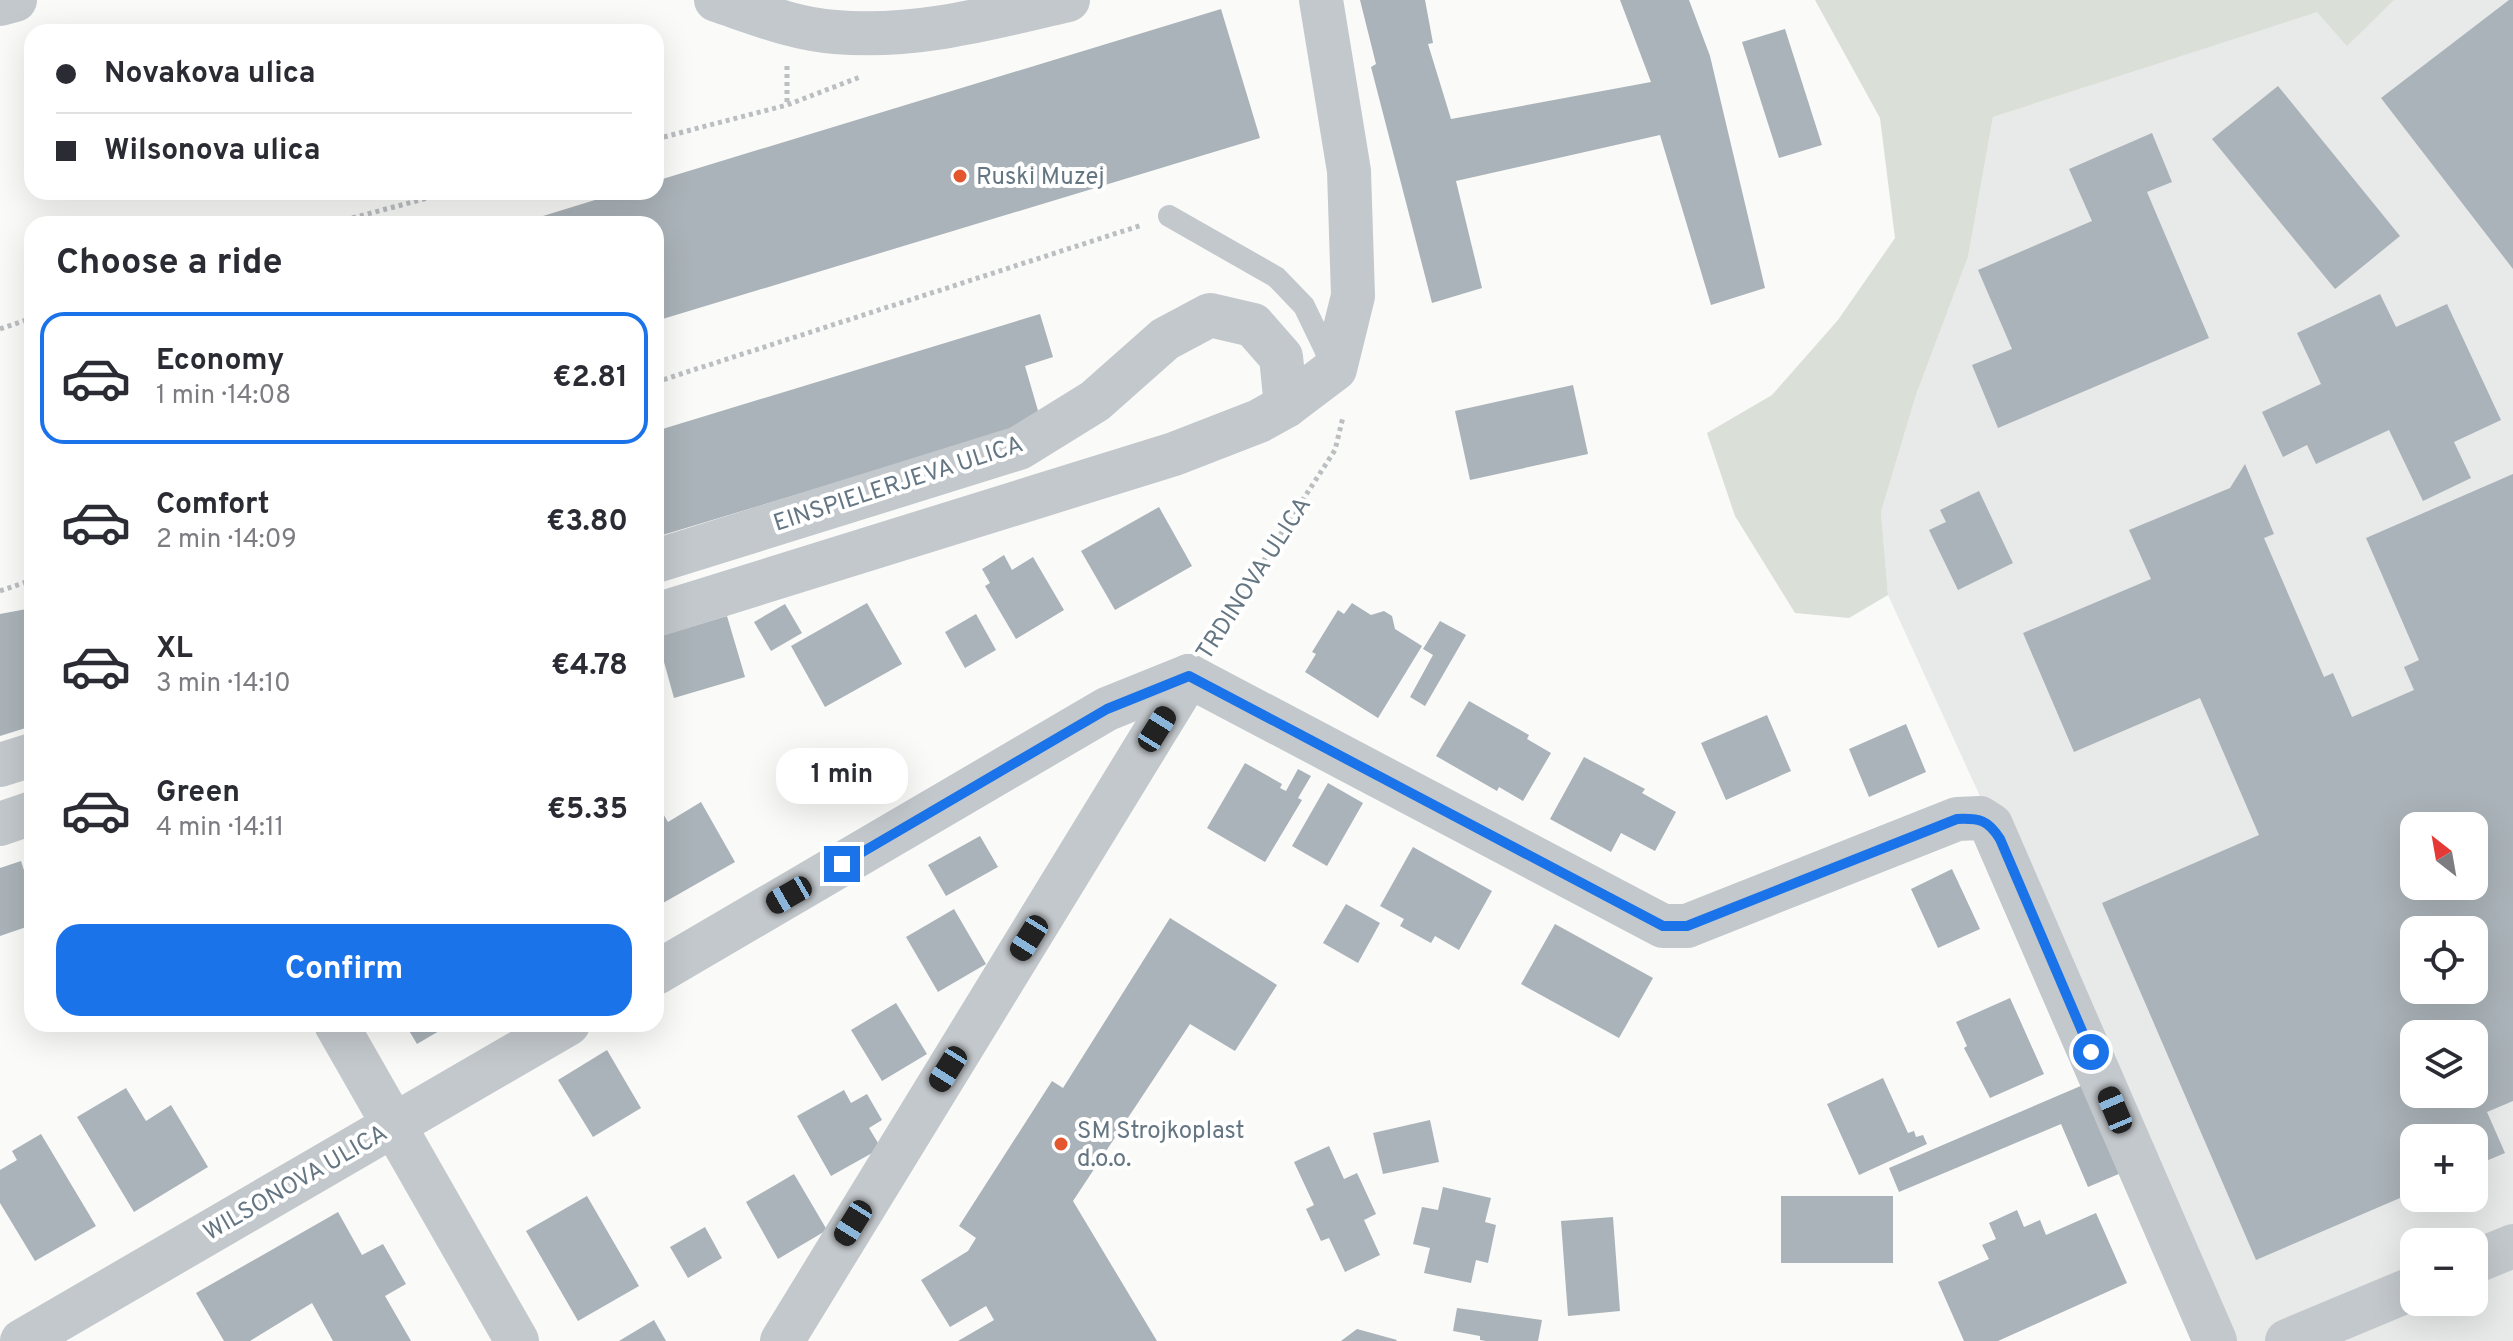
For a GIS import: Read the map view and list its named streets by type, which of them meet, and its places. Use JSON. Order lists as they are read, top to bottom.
{
  "streets": {
    "street": ["EINSPIELERJEVA ULICA", "TRDINOVA ULICA", "WILSONOVA ULICA"]
  },
  "places": ["Ruski Muzej", "SM Strojkoplast d.o.o."],
  "north": "top left",
  "page": {
    "banner": ["Novakova ulica", "Wilsonova ulica"],
    "heading": "Choose a ride",
    "list": [
      {
        "name": "Economy",
        "note": "1 min · 14:08",
        "value": "€2.81"
      },
      {
        "name": "Comfort",
        "note": "2 min · 14:09",
        "value": "€3.80"
      },
      {
        "name": "XL",
        "note": "3 min · 14:10",
        "value": "€4.78"
      },
      {
        "name": "Green",
        "note": "4 min · 14:11",
        "value": "€5.35"
      }
    ],
    "bubble": "1 min",
    "map_buttons": ["+", "−"],
    "buttons": "Confirm"
  }
}
